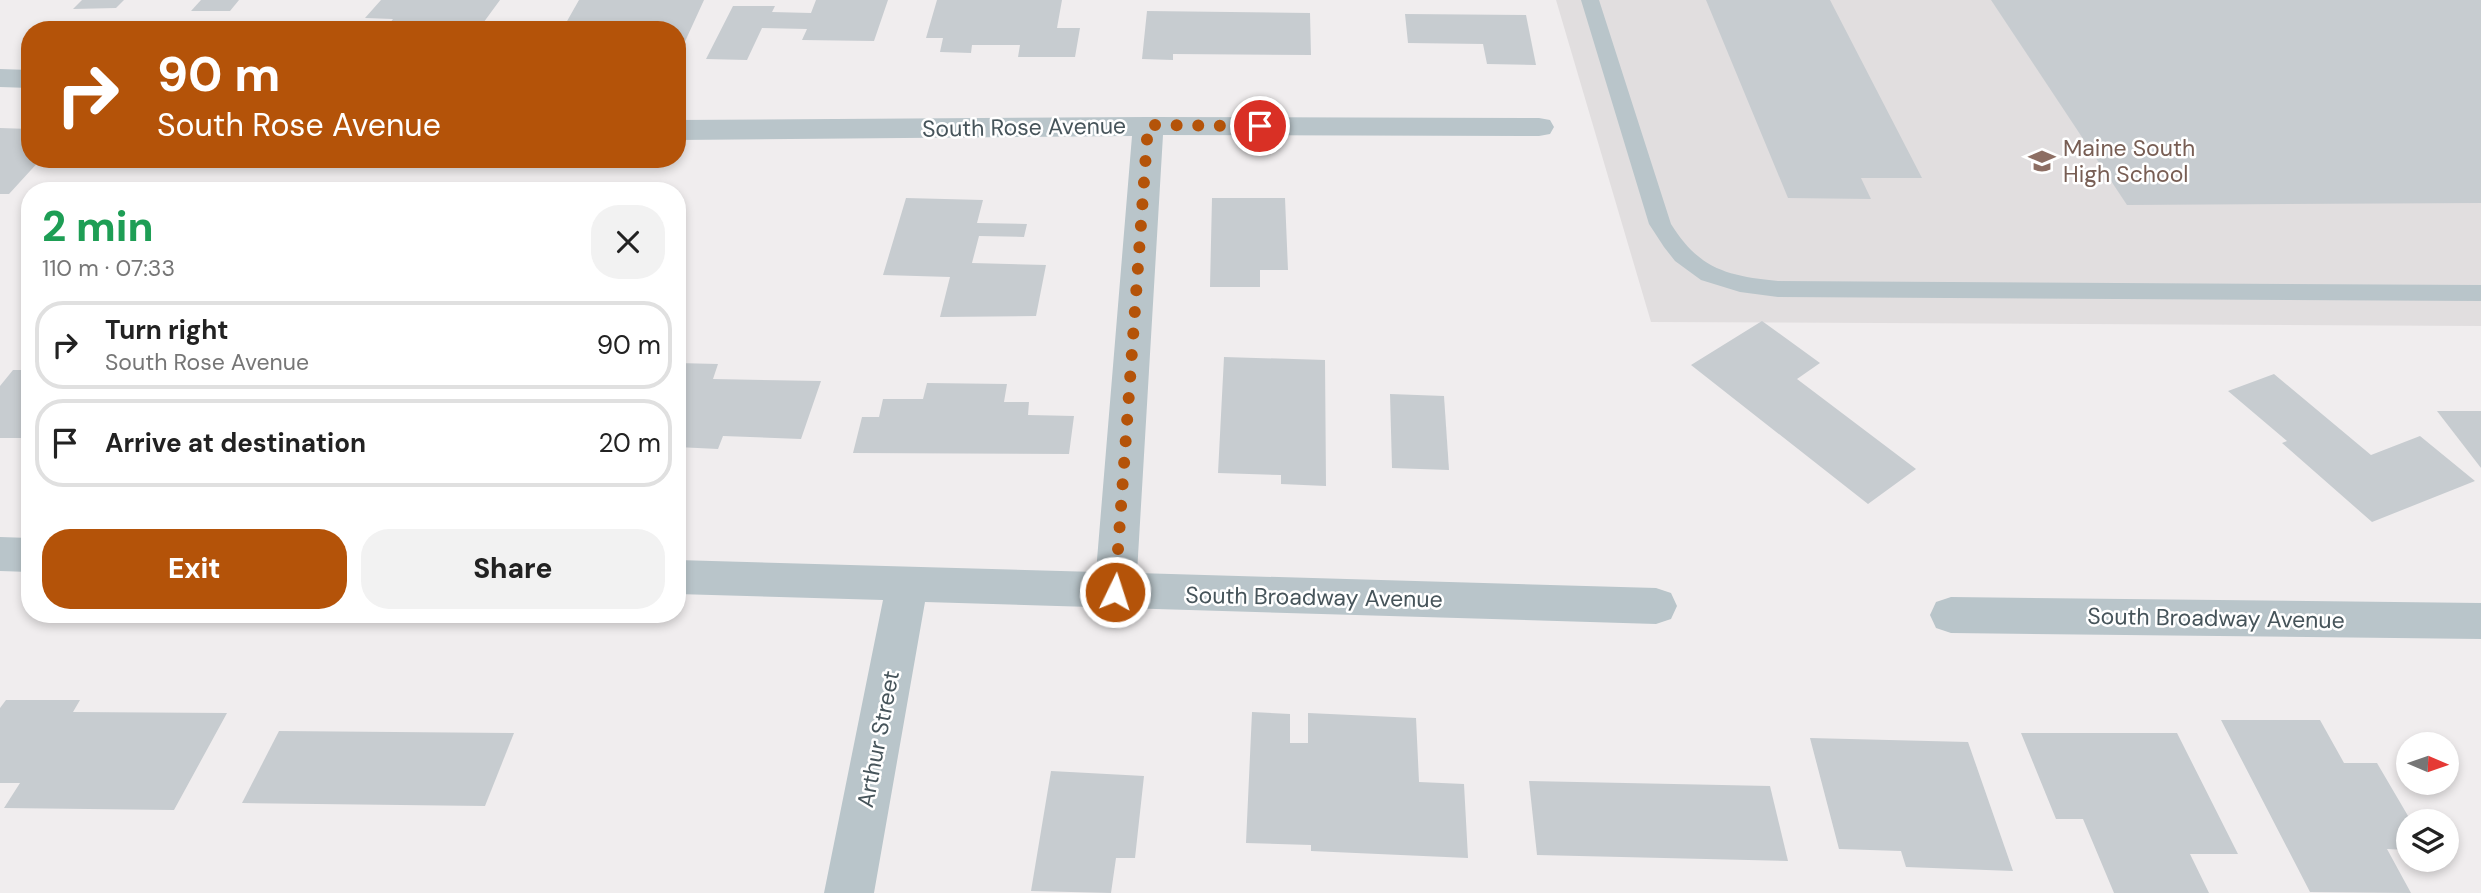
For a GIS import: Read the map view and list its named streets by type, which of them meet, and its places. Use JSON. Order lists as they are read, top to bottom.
{
  "streets": {
    "street": ["South Rose Avenue", "South Broadway Avenue", "Arthur Street"]
  },
  "crossings": [
    ["South Broadway Avenue", "Arthur Street"]
  ],
  "places": {
    "school or university": ["Maine South High School"]
  },
  "north": "right",
  "page": {
    "turn": ["90 m", "South Rose Avenue"],
    "heading": ["2 min", "110 m · 07:33"],
    "list": [
      {
        "name": "Turn right",
        "note": "South Rose Avenue",
        "value": "90 m"
      },
      {
        "name": "Arrive at destination",
        "value": "20 m"
      }
    ],
    "buttons": ["Exit", "Share"]
  }
}
